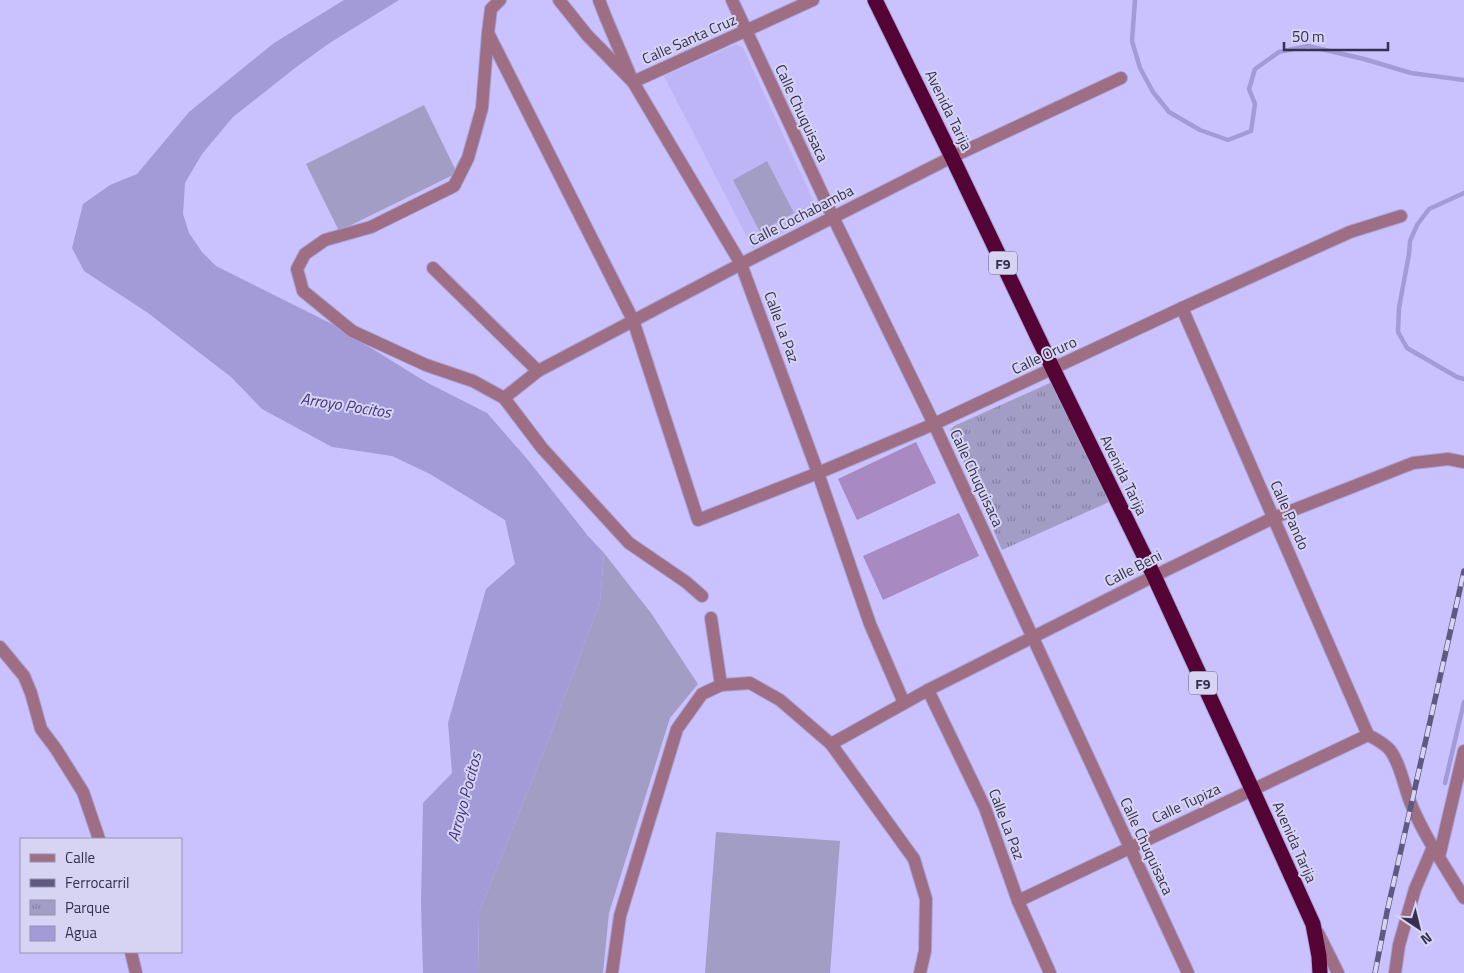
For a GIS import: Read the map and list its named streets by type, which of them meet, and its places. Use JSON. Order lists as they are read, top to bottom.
{
  "streets": {
    "highway": ["Avenida Tarija", "F9"],
    "street": [
      "Calle Santa Cruz",
      "Calle Chuquisaca",
      "Calle Cochabamba",
      "Calle La Paz",
      "Calle Oruro",
      "Calle Pando",
      "Calle Beni",
      "Calle Tupiza"
    ]
  },
  "crossings": [
    ["Calle Santa Cruz", "Calle Chuquisaca"],
    ["Calle Santa Cruz", "Calle La Paz"],
    ["Avenida Tarija", "Calle Cochabamba"],
    ["Avenida Tarija", "Calle Oruro"],
    ["Avenida Tarija", "Calle Beni"],
    ["Avenida Tarija", "Calle Tupiza"],
    ["Calle Chuquisaca", "Calle Cochabamba"],
    ["Calle Chuquisaca", "Calle Oruro"],
    ["Calle Chuquisaca", "Calle Beni"],
    ["Calle Chuquisaca", "Calle Tupiza"],
    ["Calle Cochabamba", "Calle La Paz"],
    ["Calle Cochabamba", "Calle Oruro"],
    ["Calle La Paz", "Calle Oruro"],
    ["Calle La Paz", "Calle Beni"],
    ["Calle La Paz", "Calle Tupiza"],
    ["Calle Oruro", "Calle Pando"],
    ["Calle Pando", "Calle Beni"],
    ["Calle Pando", "Calle Tupiza"]
  ],
  "water": ["Arroyo Pocitos"],
  "legend": [
    "Calle",
    "Ferrocarril",
    "Parque",
    "Agua"
  ],
  "scale_bar": "50 m",
  "north": "bottom right"
}
